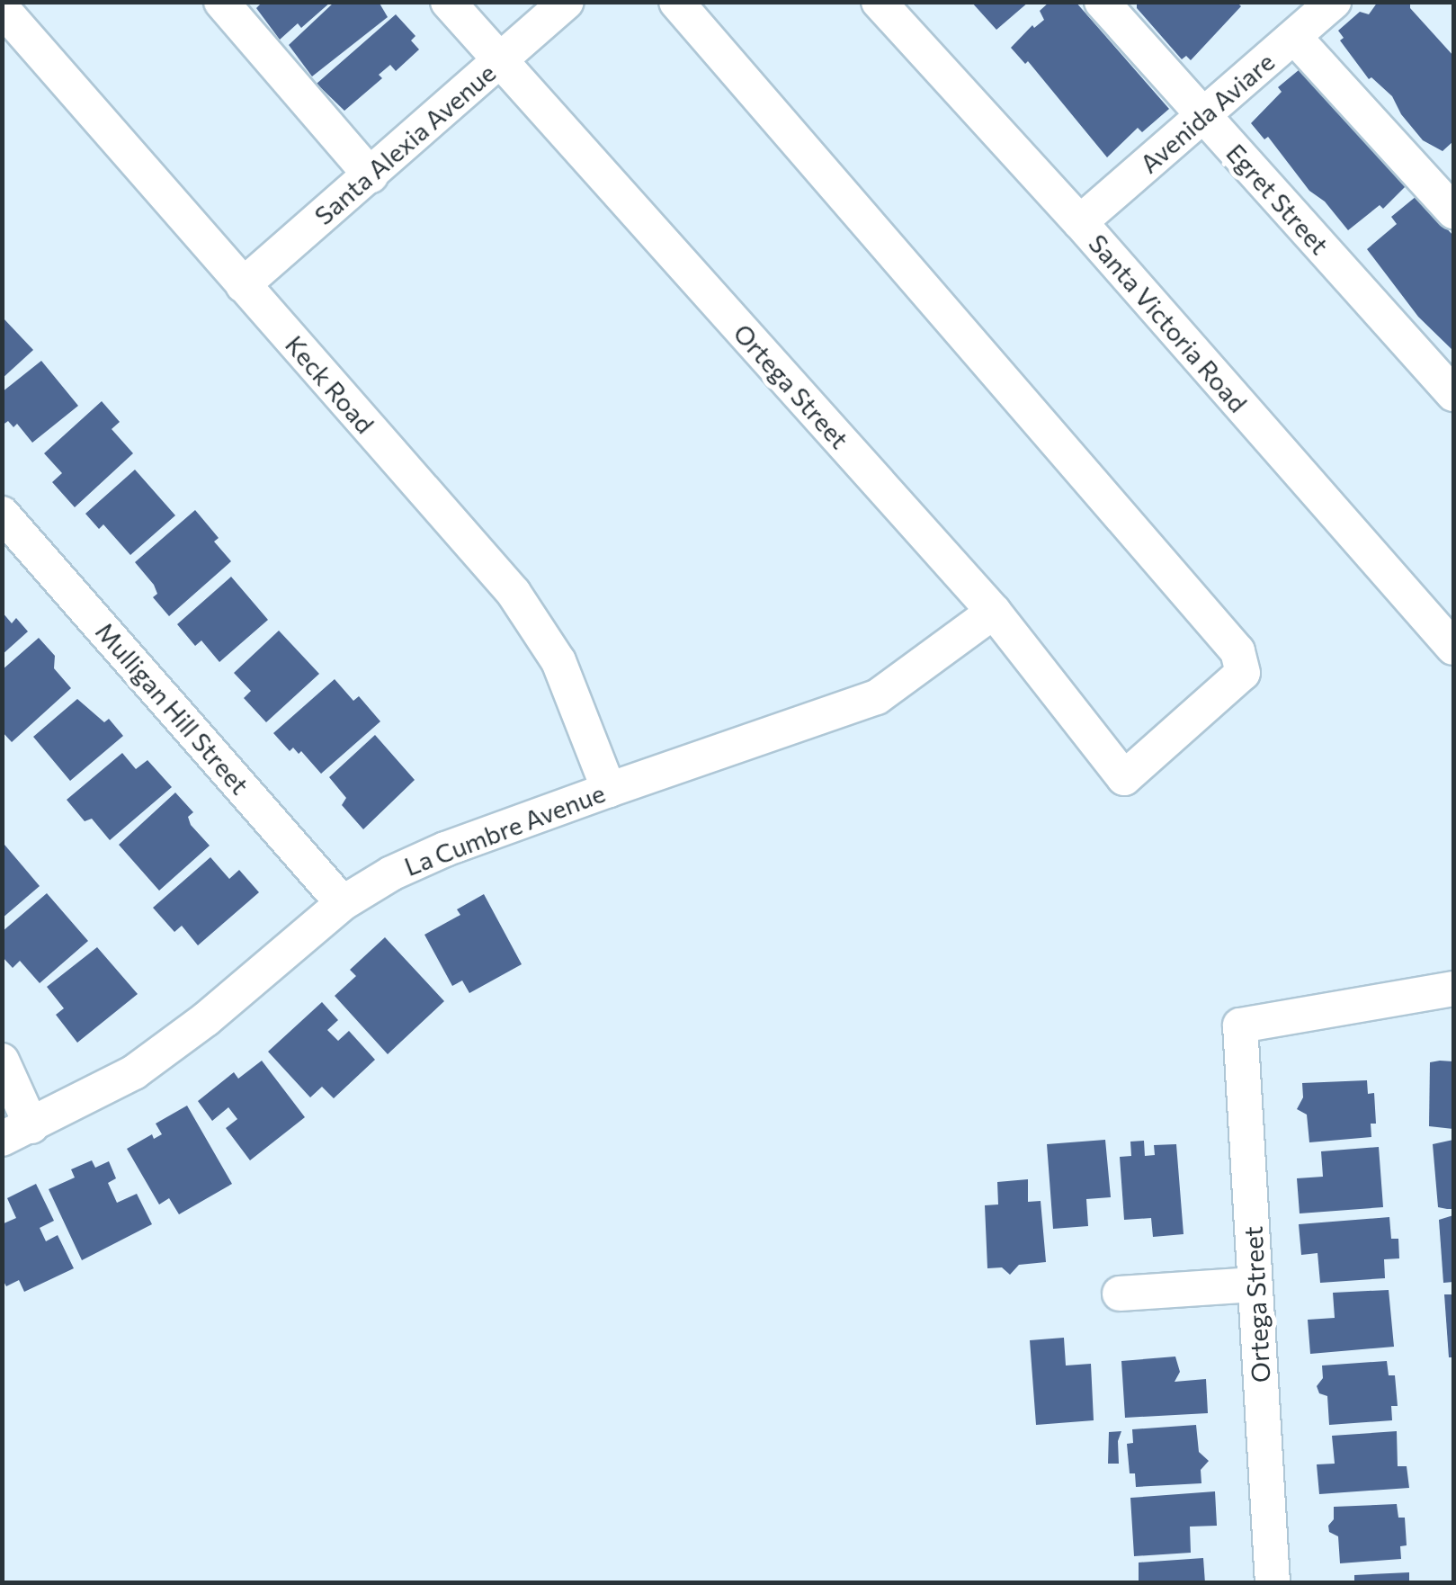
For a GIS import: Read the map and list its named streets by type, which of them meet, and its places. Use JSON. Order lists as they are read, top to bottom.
{
  "streets": {
    "street": [
      "Avenida Aviare",
      "Santa Alexia Avenue",
      "Egret Street",
      "Santa Victoria Road",
      "Keck Road",
      "Ortega Street",
      "Mulligan Hill Street",
      "La Cumbre Avenue"
    ]
  },
  "crossings": [
    ["Avenida Aviare", "Egret Street"],
    ["Avenida Aviare", "Santa Victoria Road"],
    ["Santa Alexia Avenue", "Keck Road"],
    ["Santa Alexia Avenue", "Ortega Street"],
    ["Keck Road", "La Cumbre Avenue"],
    ["Ortega Street", "La Cumbre Avenue"],
    ["Mulligan Hill Street", "La Cumbre Avenue"]
  ]
}
